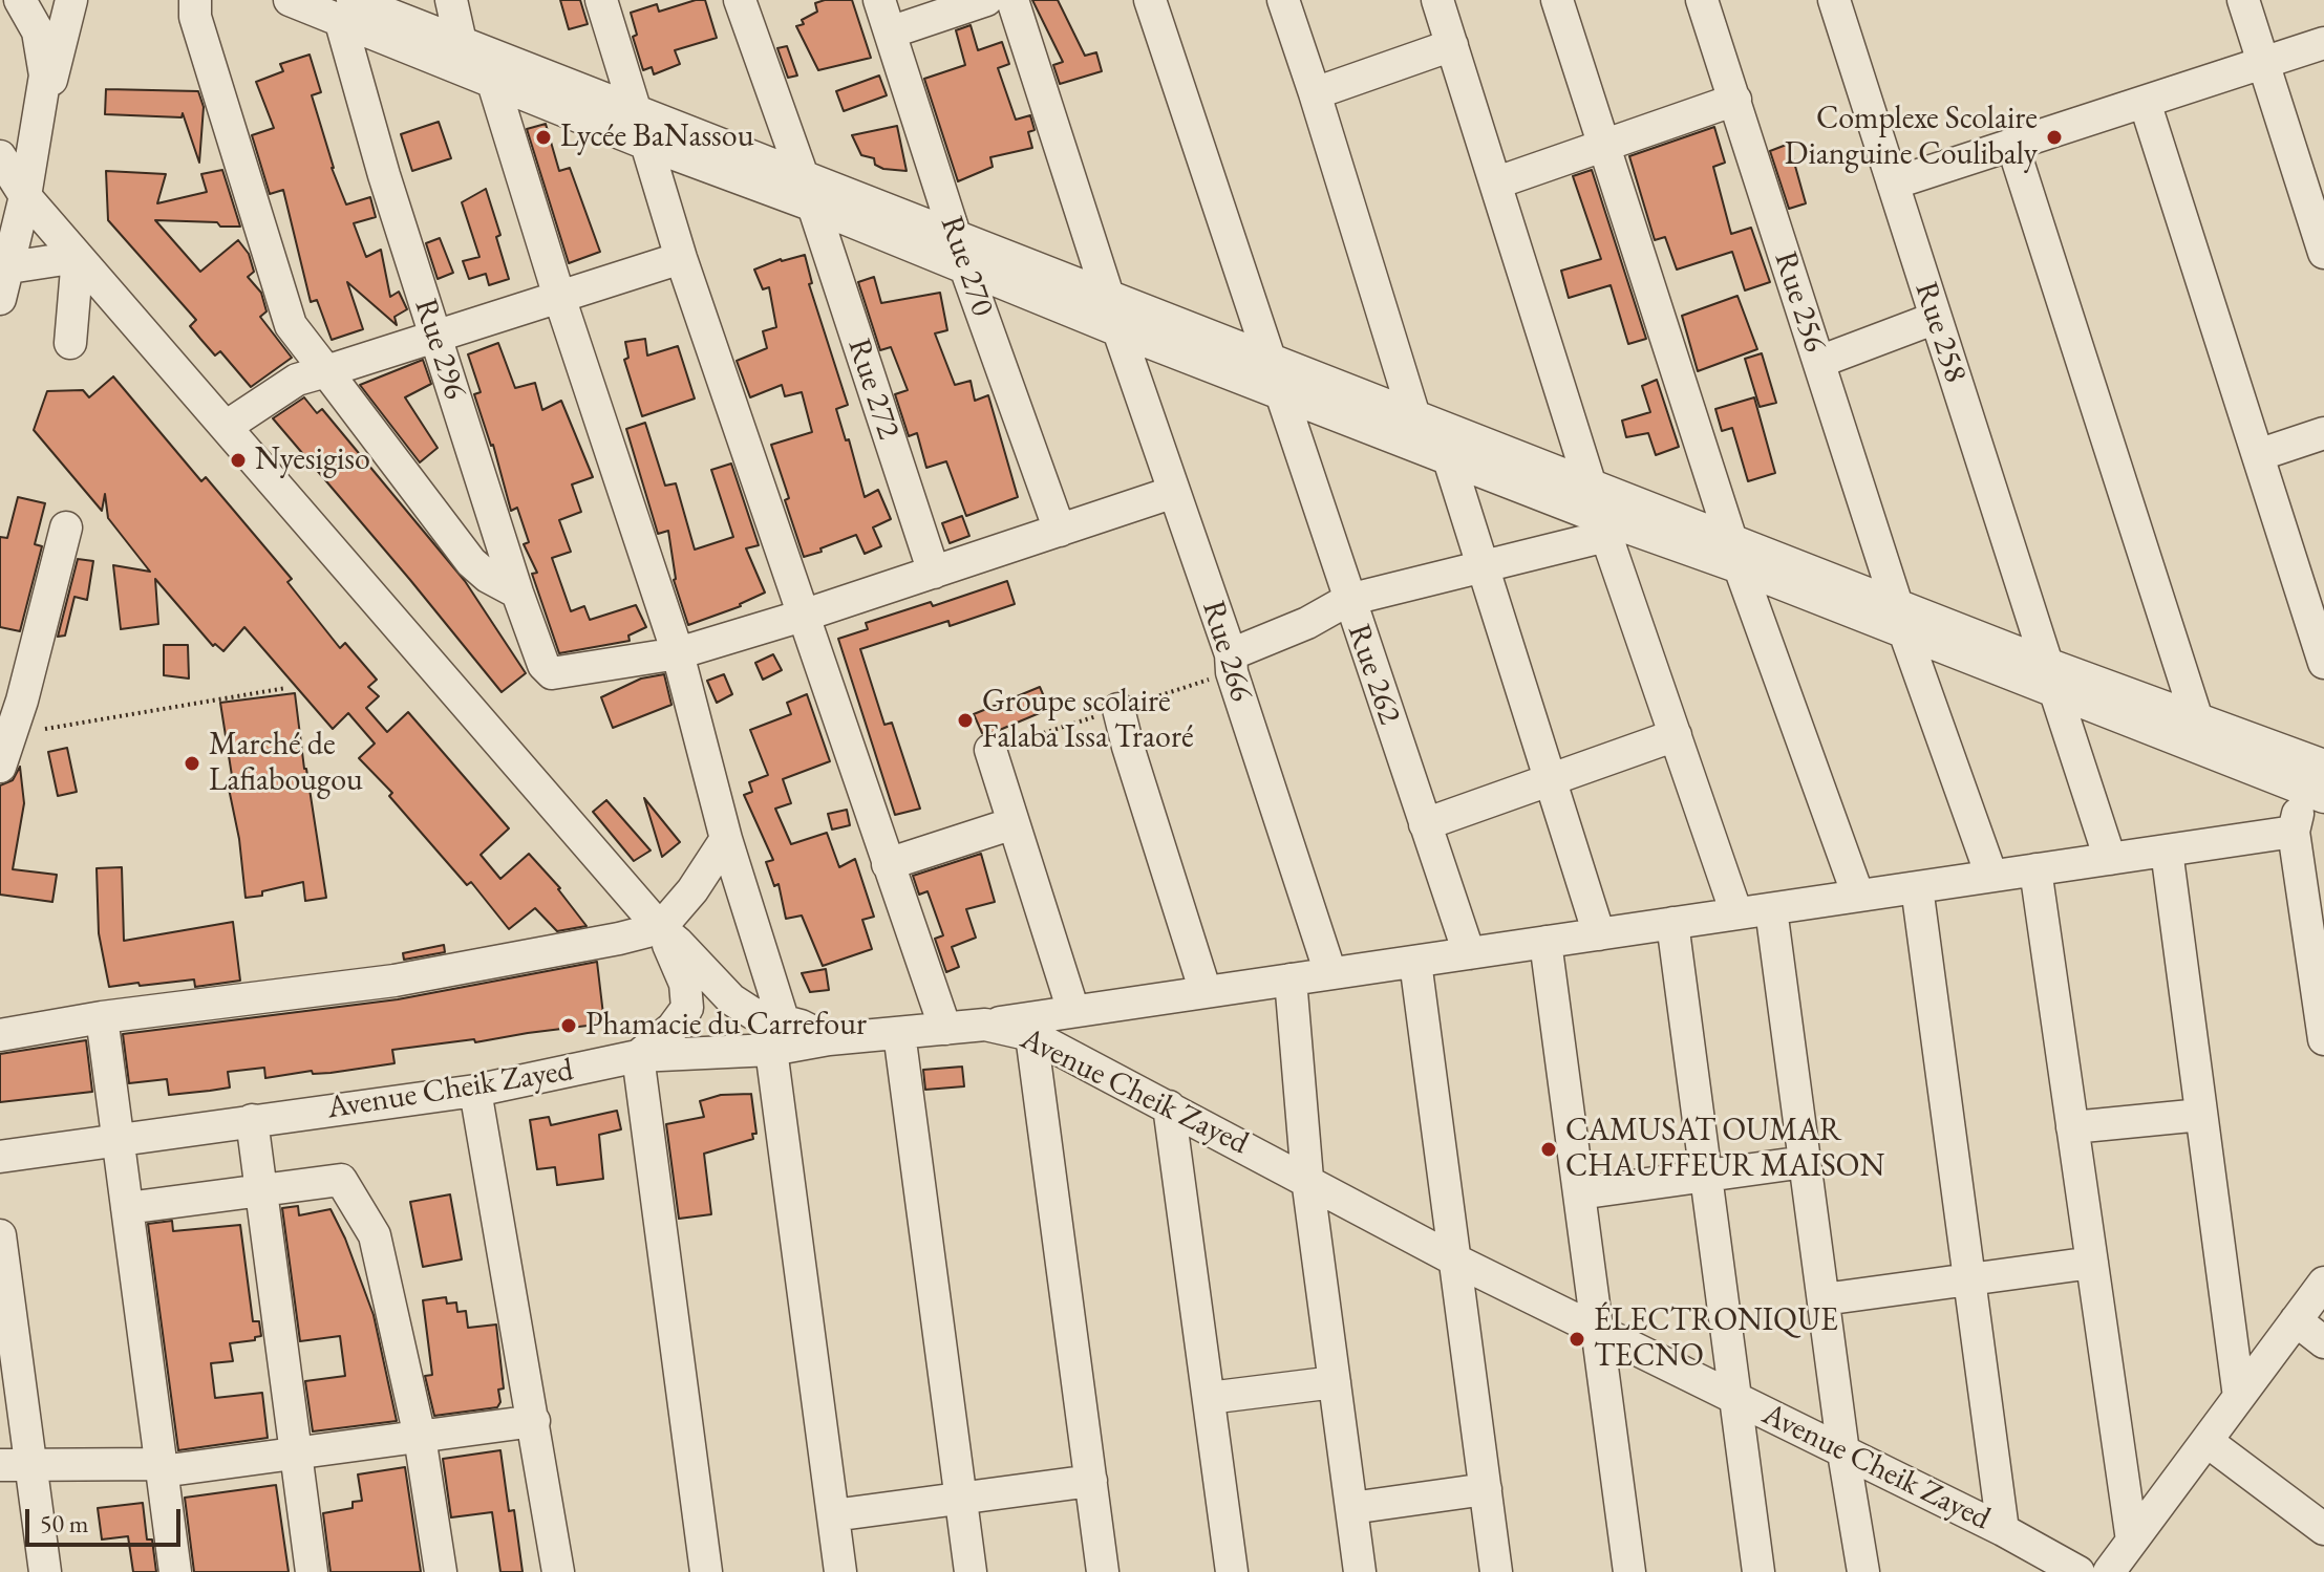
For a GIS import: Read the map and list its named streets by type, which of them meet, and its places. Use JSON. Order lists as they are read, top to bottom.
{
  "streets": {
    "street": [
      "Rue 270",
      "Rue 256",
      "Rue 258",
      "Rue 296",
      "Rue 272",
      "Rue 266",
      "Rue 262",
      "Avenue Cheik Zayed"
    ]
  },
  "places": [
    "Lycée BaNassou",
    "Complexe Scolaire Dianguine Coulibaly",
    "Nyesigiso",
    "Groupe scolaire Falaba Issa Traoré",
    "Marché de Lafiabougou",
    "Phamacie du Carrefour",
    "CAMUSAT OUMAR CHAUFFEUR MAISON",
    "ÉLECTRONIQUE TECNO"
  ],
  "scale_bar": "50 m"
}
